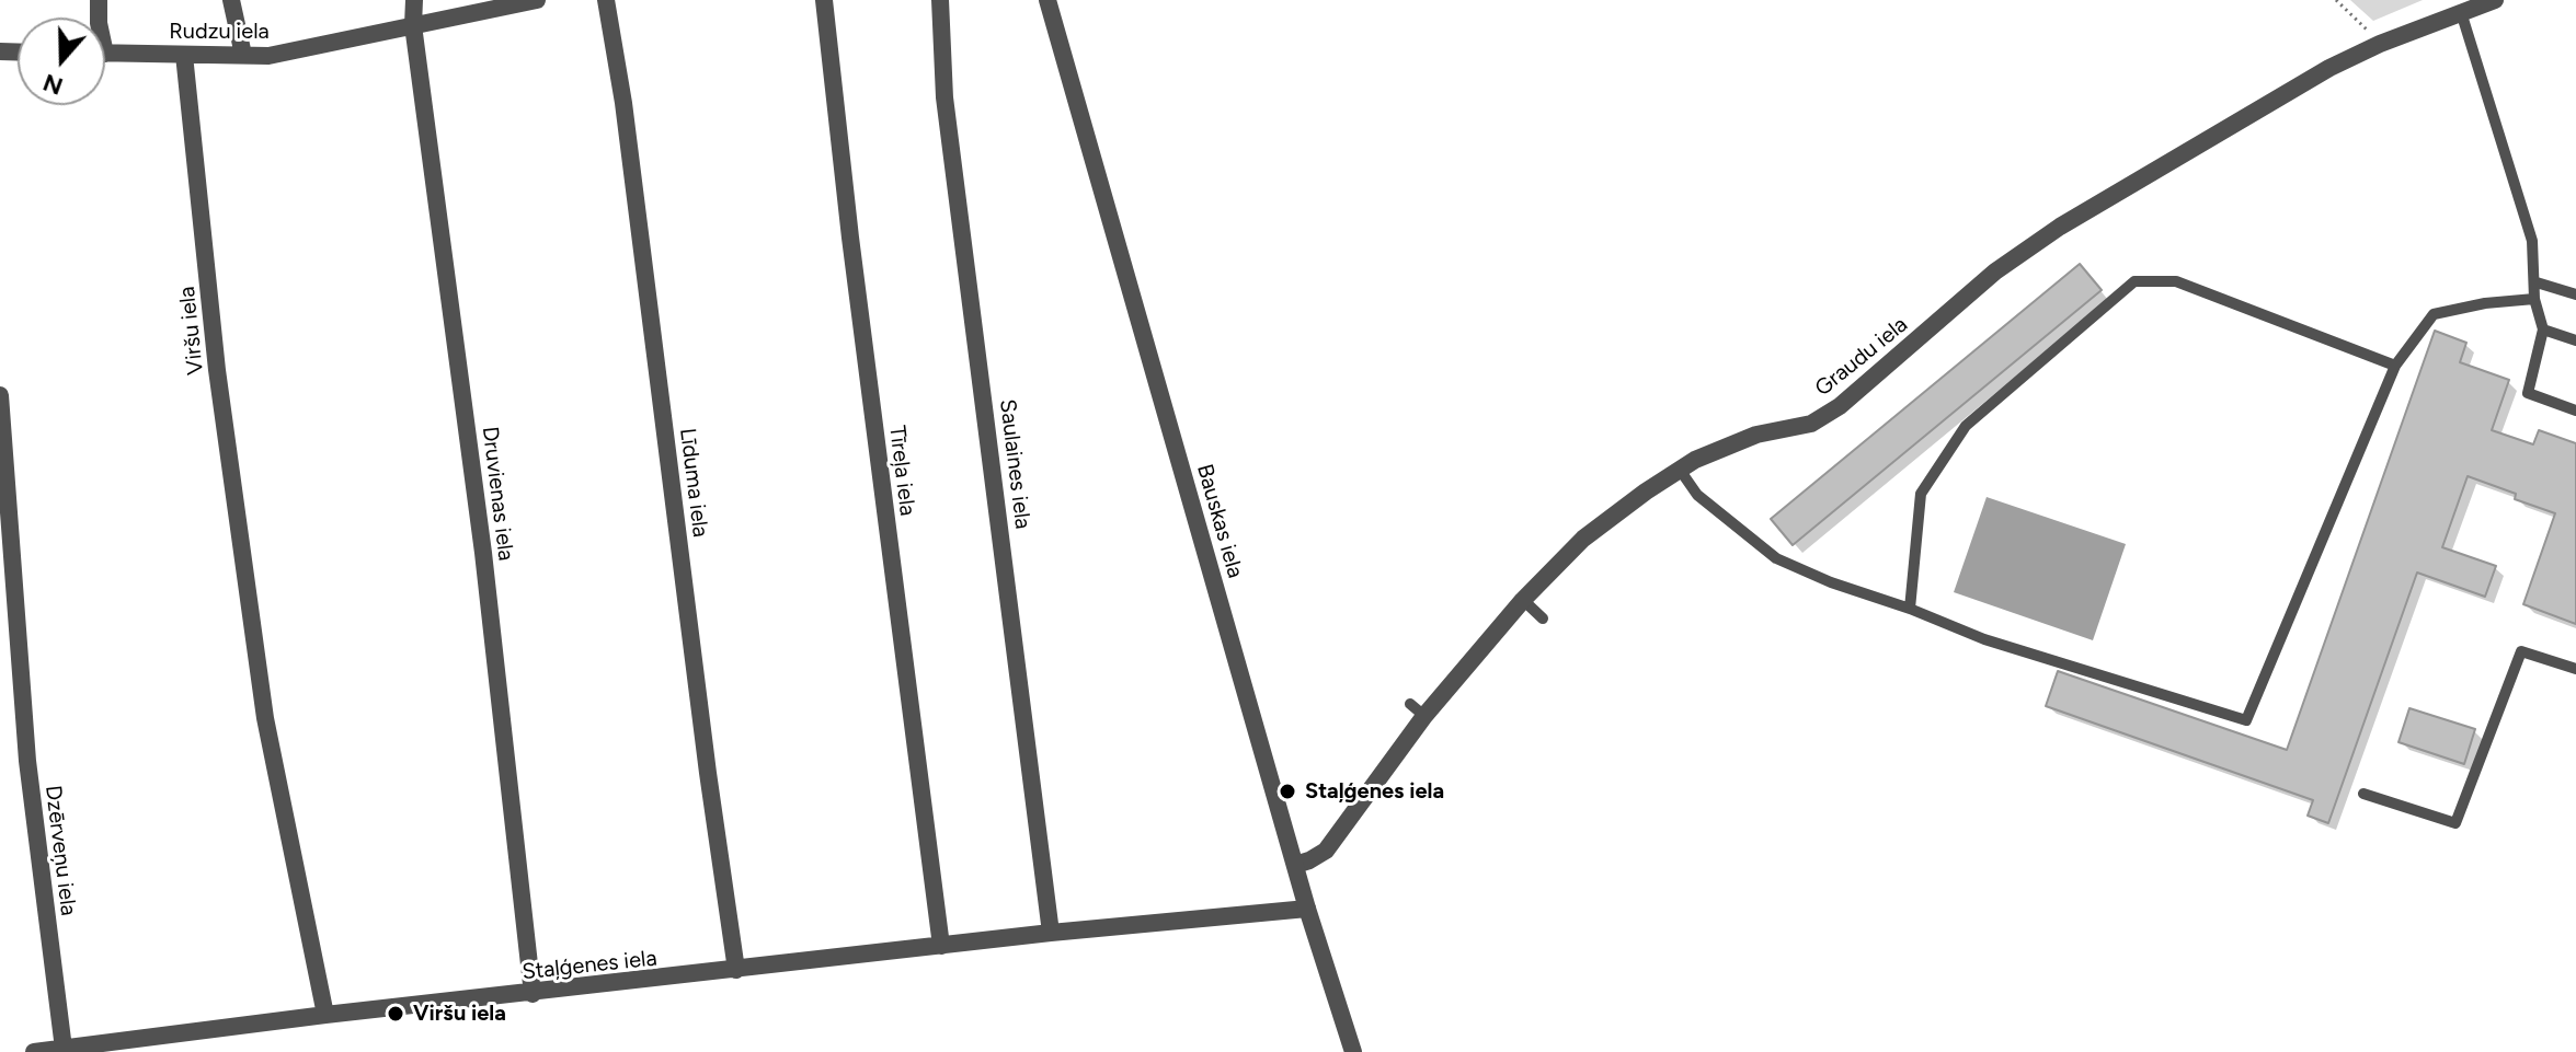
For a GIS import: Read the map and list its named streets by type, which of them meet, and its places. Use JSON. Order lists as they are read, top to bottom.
{
  "streets": {
    "street": [
      "Rudzu iela",
      "Viršu iela",
      "Graudu iela",
      "Saulaines iela",
      "Tīreļa iela",
      "Līduma iela",
      "Druvienas iela",
      "Bauskas iela",
      "Dzērveņu iela",
      "Staļģenes iela"
    ]
  },
  "crossings": [
    ["Rudzu iela", "Viršu iela"],
    ["Rudzu iela", "Druvienas iela"],
    ["Viršu iela", "Staļģenes iela"],
    ["Graudu iela", "Bauskas iela"],
    ["Saulaines iela", "Staļģenes iela"],
    ["Tīreļa iela", "Staļģenes iela"],
    ["Līduma iela", "Staļģenes iela"],
    ["Druvienas iela", "Staļģenes iela"],
    ["Bauskas iela", "Staļģenes iela"],
    ["Dzērveņu iela", "Staļģenes iela"]
  ],
  "places": ["Staļģenes iela", "Viršu iela"],
  "north": "bottom"
}
